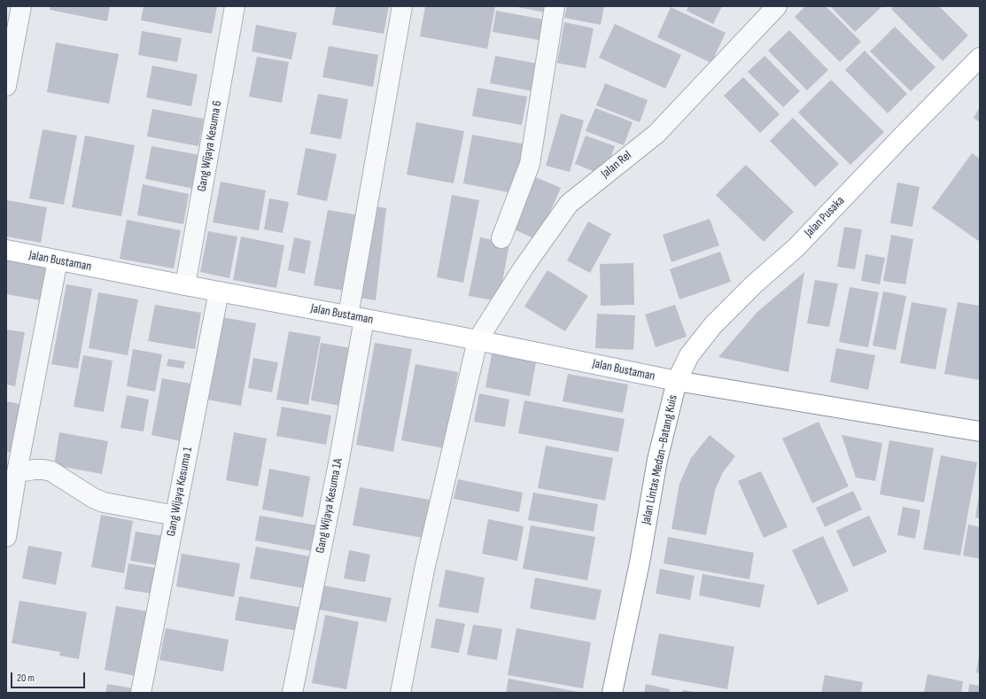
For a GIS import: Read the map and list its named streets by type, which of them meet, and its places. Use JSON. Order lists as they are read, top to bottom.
{
  "streets": {
    "main road": ["Jalan Pusaka", "Jalan Bustaman", "Jalan Lintas Medan–Batang Kuis"],
    "street": [
      "Gang Wijaya Kesuma 6",
      "Jalan Rel",
      "Gang Wijaya Kesuma 1",
      "Gang Wijaya Kesuma 1A"
    ]
  },
  "crossings": [
    ["Gang Wijaya Kesuma 6", "Jalan Bustaman"],
    ["Jalan Rel", "Jalan Bustaman"],
    ["Jalan Pusaka", "Jalan Bustaman"],
    ["Jalan Pusaka", "Jalan Lintas Medan–Batang Kuis"],
    ["Jalan Bustaman", "Jalan Lintas Medan–Batang Kuis"],
    ["Jalan Bustaman", "Gang Wijaya Kesuma 1"],
    ["Jalan Bustaman", "Gang Wijaya Kesuma 1A"]
  ],
  "scale_bar": "20 m"
}
